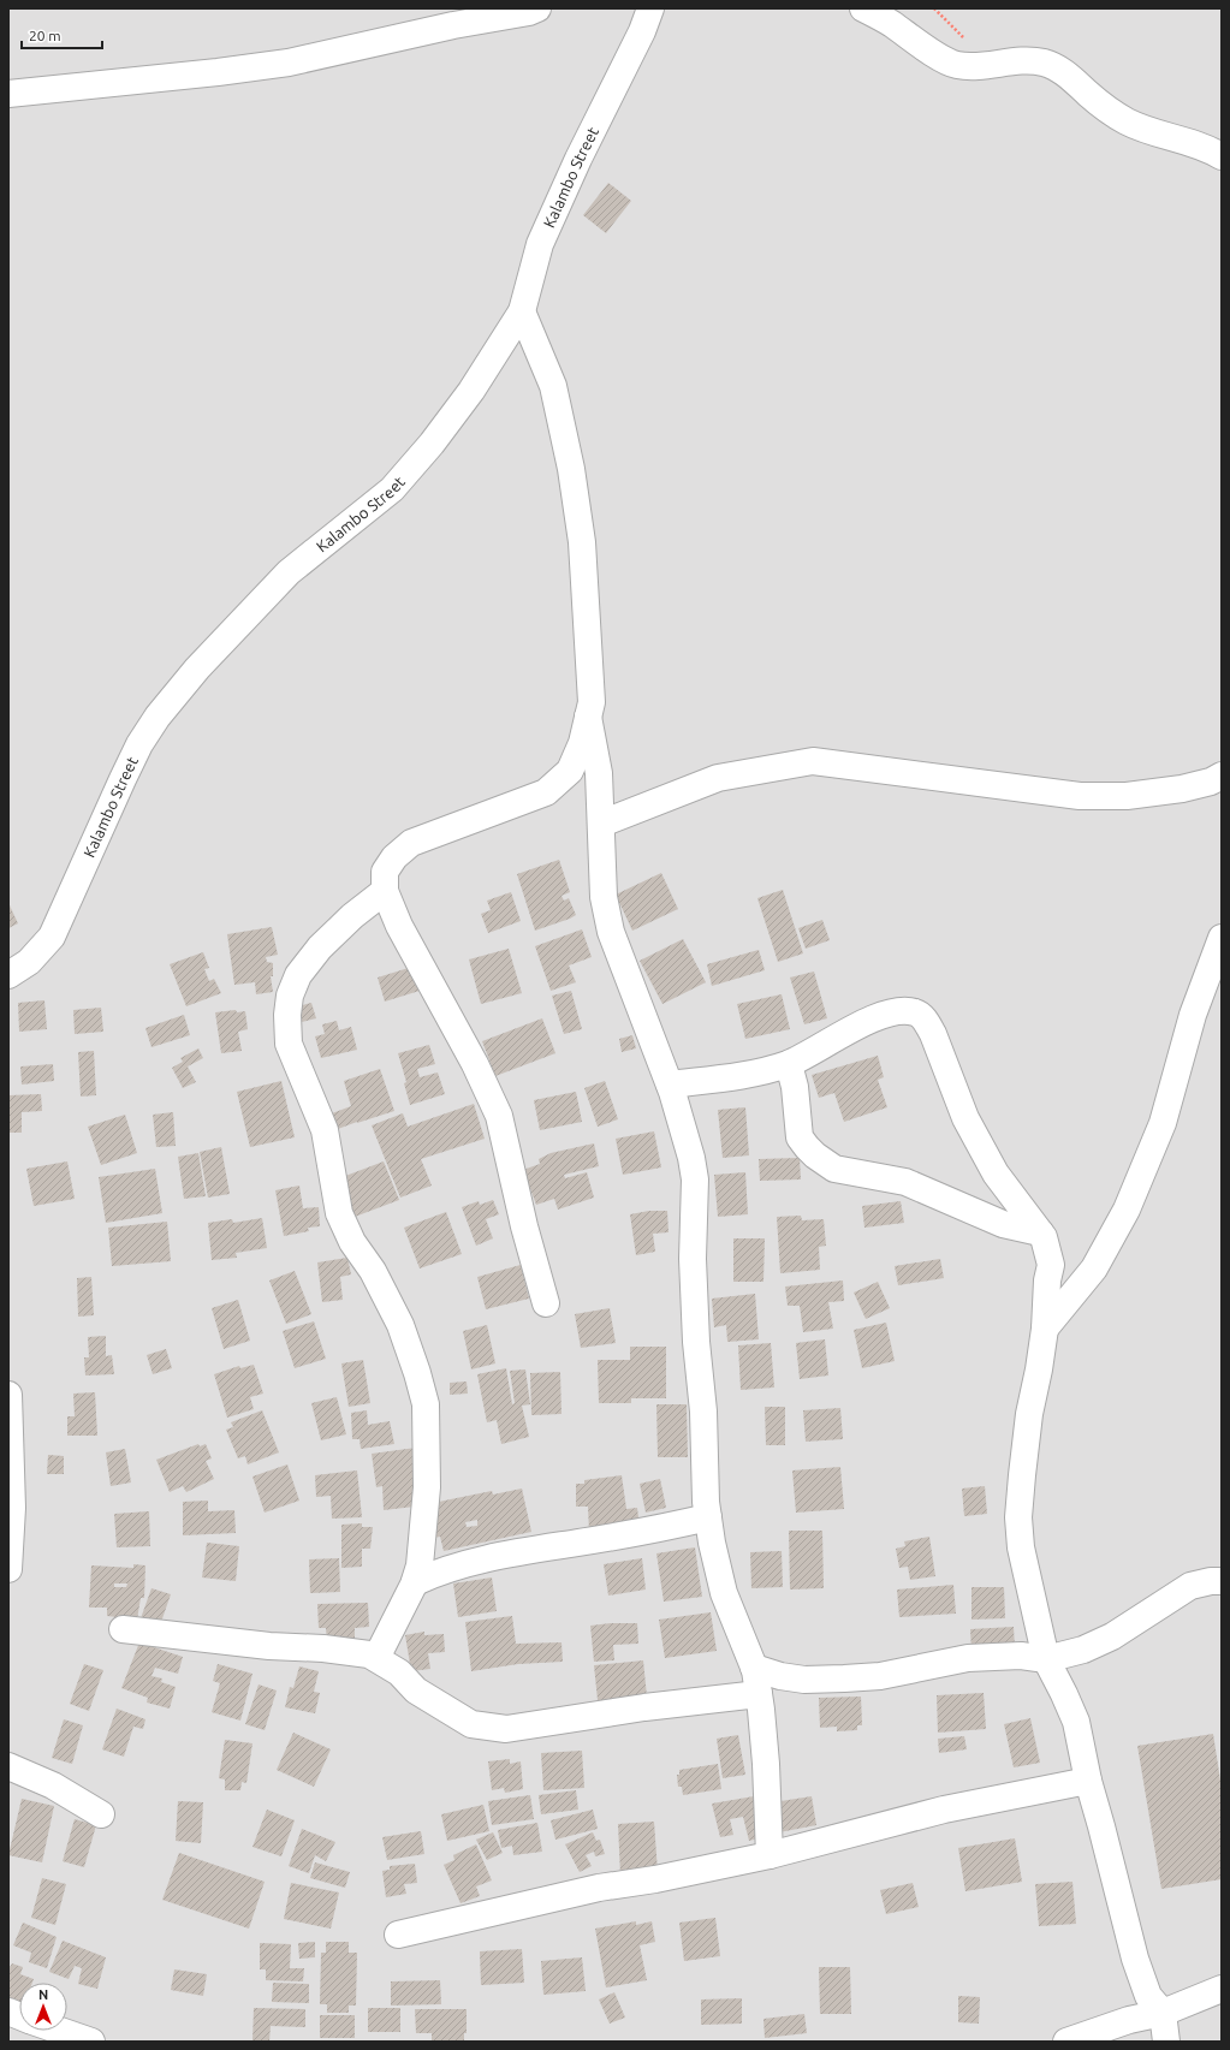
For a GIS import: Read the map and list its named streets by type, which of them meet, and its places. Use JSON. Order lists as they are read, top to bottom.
{
  "streets": {
    "street": ["Kalambo Street"]
  },
  "scale_bar": "20 m",
  "north": "top"
}
